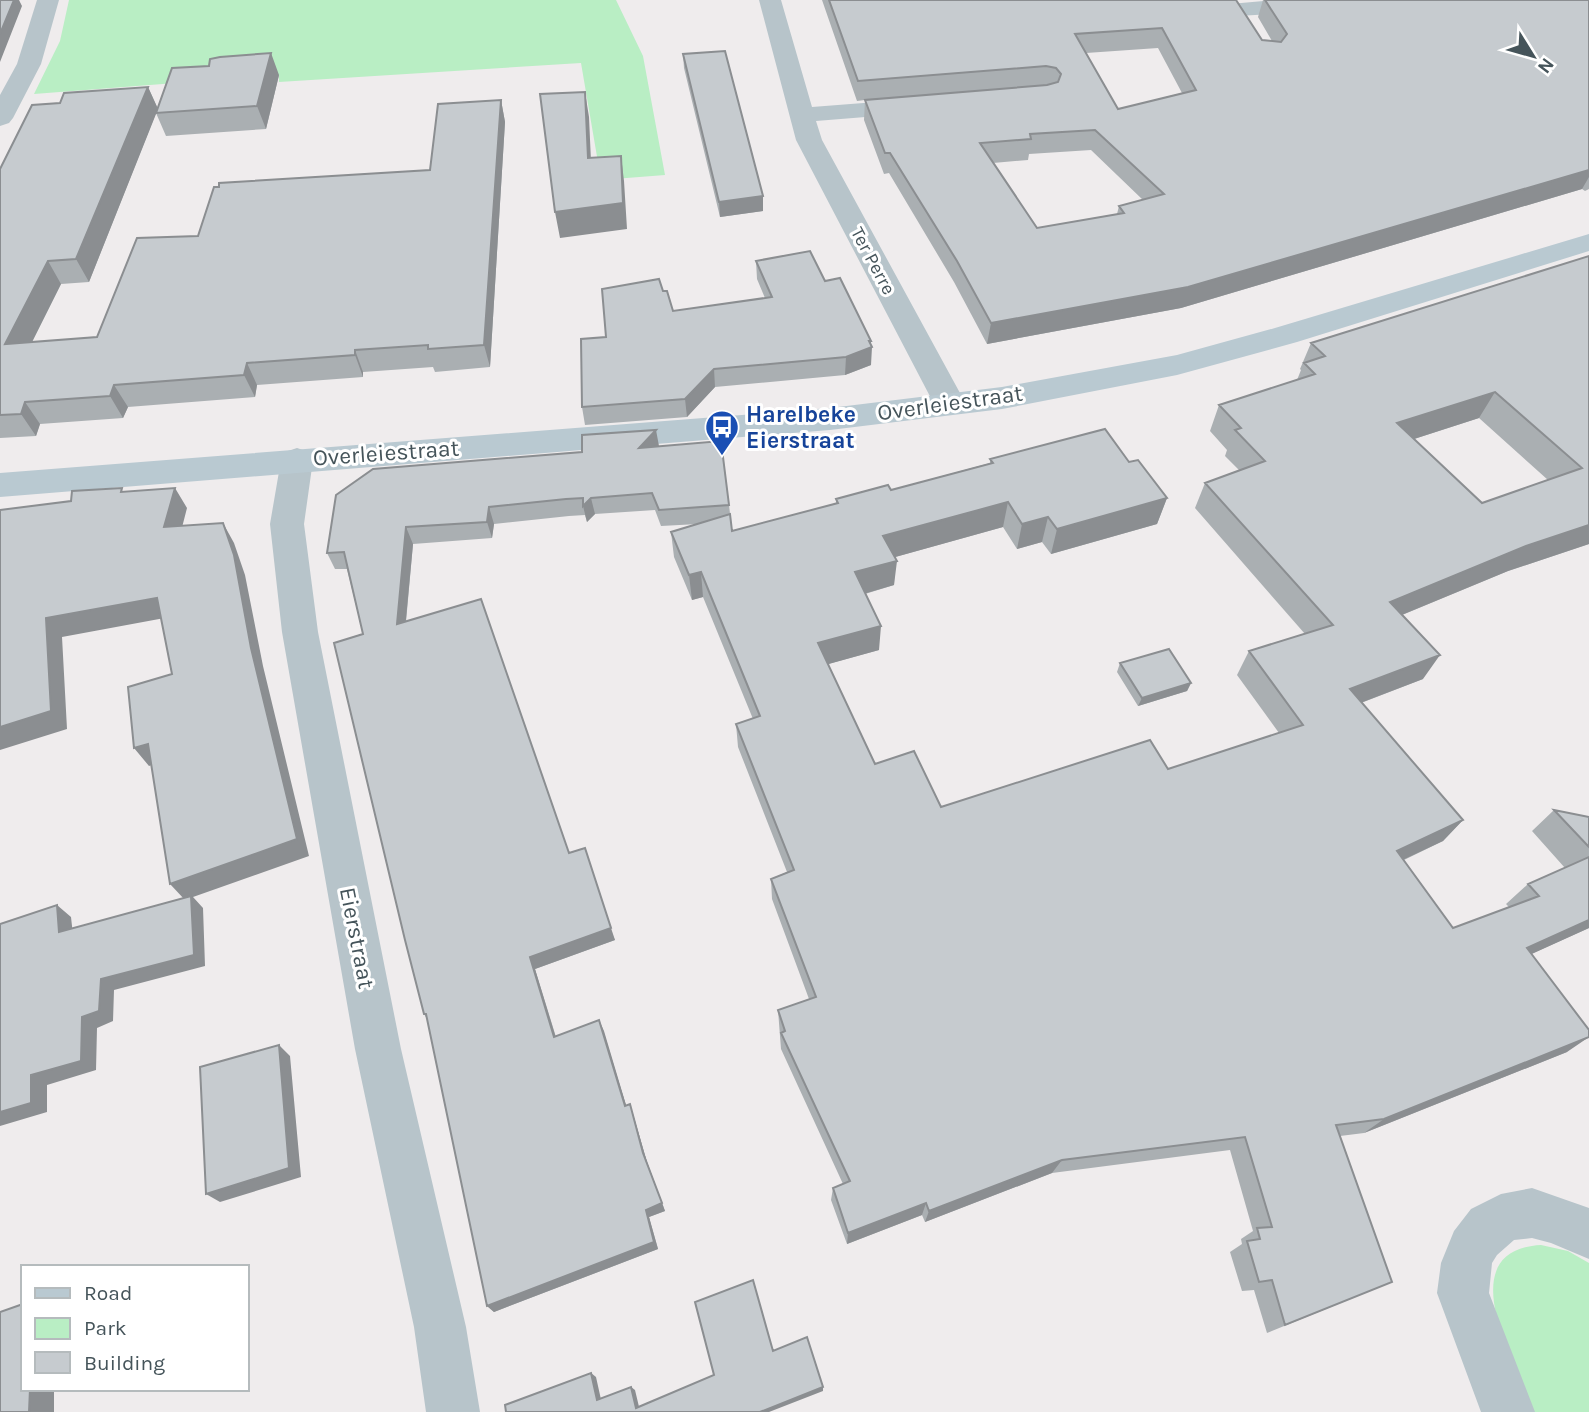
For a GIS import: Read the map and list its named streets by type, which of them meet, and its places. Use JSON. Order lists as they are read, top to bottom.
{
  "streets": {
    "main road": ["Overleiestraat"],
    "street": ["Ter Perre", "Eierstraat"]
  },
  "crossings": [
    ["Ter Perre", "Overleiestraat"],
    ["Overleiestraat", "Eierstraat"]
  ],
  "places": {
    "bus stop": ["Harelbeke Eierstraat"]
  },
  "legend": ["Road", "Park", "Building"],
  "north": "bottom right"
}
